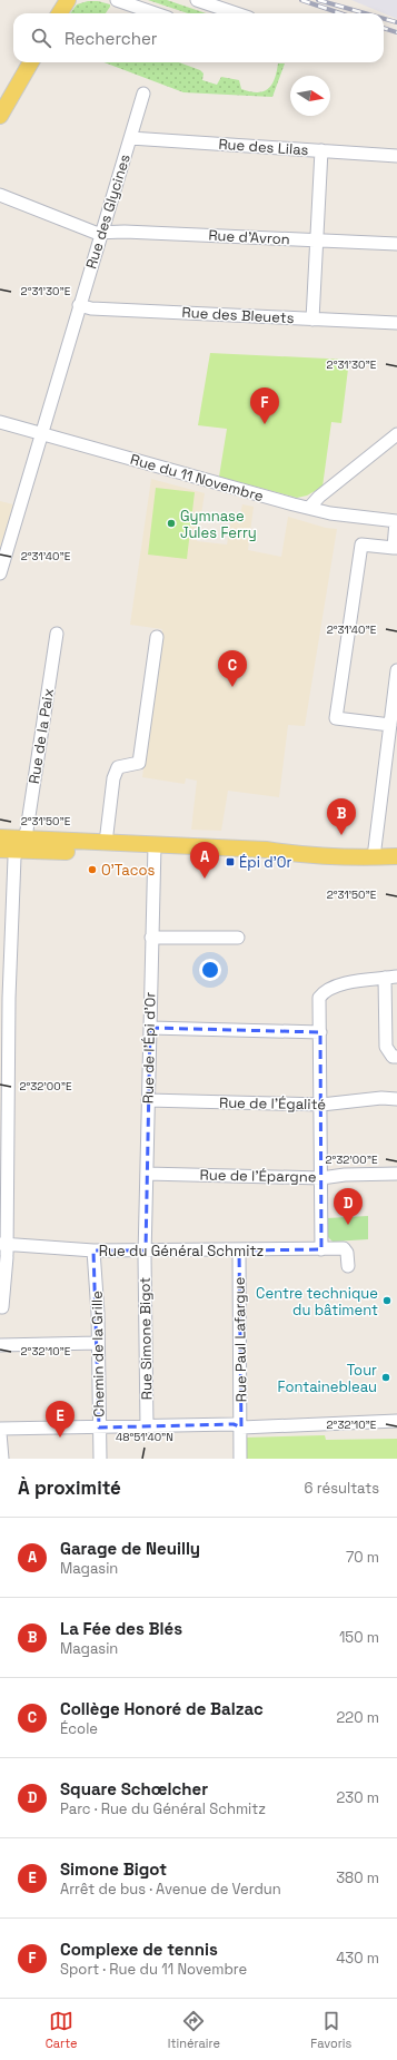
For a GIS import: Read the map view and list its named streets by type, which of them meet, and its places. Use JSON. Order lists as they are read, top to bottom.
{
  "streets": {
    "street": [
      "Rue des Lilas",
      "Rue des Glycines",
      "Rue d'Avron",
      "Rue des Bleuets",
      "Rue du 11 Novembre",
      "Rue de la Paix",
      "Rue de l'Épi d'Or",
      "Rue de l'Égalité",
      "Rue de l'Épargne",
      "Rue du Général Schmitz",
      "Rue Simone Bigot",
      "Rue Paul Lafargue",
      "Chemin de la Grille"
    ]
  },
  "crossings": [
    ["Rue des Lilas", "Rue des Glycines"],
    ["Rue des Glycines", "Rue d'Avron"],
    ["Rue des Glycines", "Rue des Bleuets"],
    ["Rue des Glycines", "Rue du 11 Novembre"],
    ["Rue de la Paix", "Rue du Général Schmitz"],
    ["Rue de l'Épi d'Or", "Rue de l'Égalité"],
    ["Rue de l'Épi d'Or", "Rue de l'Épargne"],
    ["Rue de l'Épi d'Or", "Rue du Général Schmitz"],
    ["Rue de l'Épi d'Or", "Rue Simone Bigot"],
    ["Rue du Général Schmitz", "Rue Simone Bigot"],
    ["Rue du Général Schmitz", "Rue Paul Lafargue"],
    ["Rue du Général Schmitz", "Chemin de la Grille"]
  ],
  "places": {
    "other": [
      "Gymnase Jules Ferry",
      "O'Tacos",
      "Centre technique du bâtiment",
      "Tour Fontainebleau"
    ],
    "transit": ["Épi d'Or"]
  },
  "north": "right",
  "page": {
    "search": "Rechercher",
    "pins": [
      "F",
      "C",
      "B",
      "A",
      "D",
      "E"
    ],
    "heading": ["À proximité", "6 résultats"],
    "list": [
      {
        "mark": "A",
        "name": "Garage de Neuilly",
        "note": "Magasin",
        "value": "70 m"
      },
      {
        "mark": "B",
        "name": "La Fée des Blés",
        "note": "Magasin",
        "value": "150 m"
      },
      {
        "mark": "C",
        "name": "Collège Honoré de Balzac",
        "note": "École",
        "value": "220 m"
      },
      {
        "mark": "D",
        "name": "Square Schœlcher",
        "note": "Parc · Rue du Général Schmitz",
        "value": "230 m"
      },
      {
        "mark": "E",
        "name": "Simone Bigot",
        "note": "Arrêt de bus · Avenue de Verdun",
        "value": "380 m"
      },
      {
        "mark": "F",
        "name": "Complexe de tennis",
        "note": "Sport · Rue du 11 Novembre",
        "value": "430 m"
      }
    ],
    "nav": ["Carte", "Itinéraire", "Favoris"]
  },
  "coordinates": [
    "2°31'30\"E",
    "2°31'40\"E",
    "2°31'50\"E",
    "2°32'00\"E",
    "2°32'10\"E",
    "48°51'40\"N"
  ]
}
